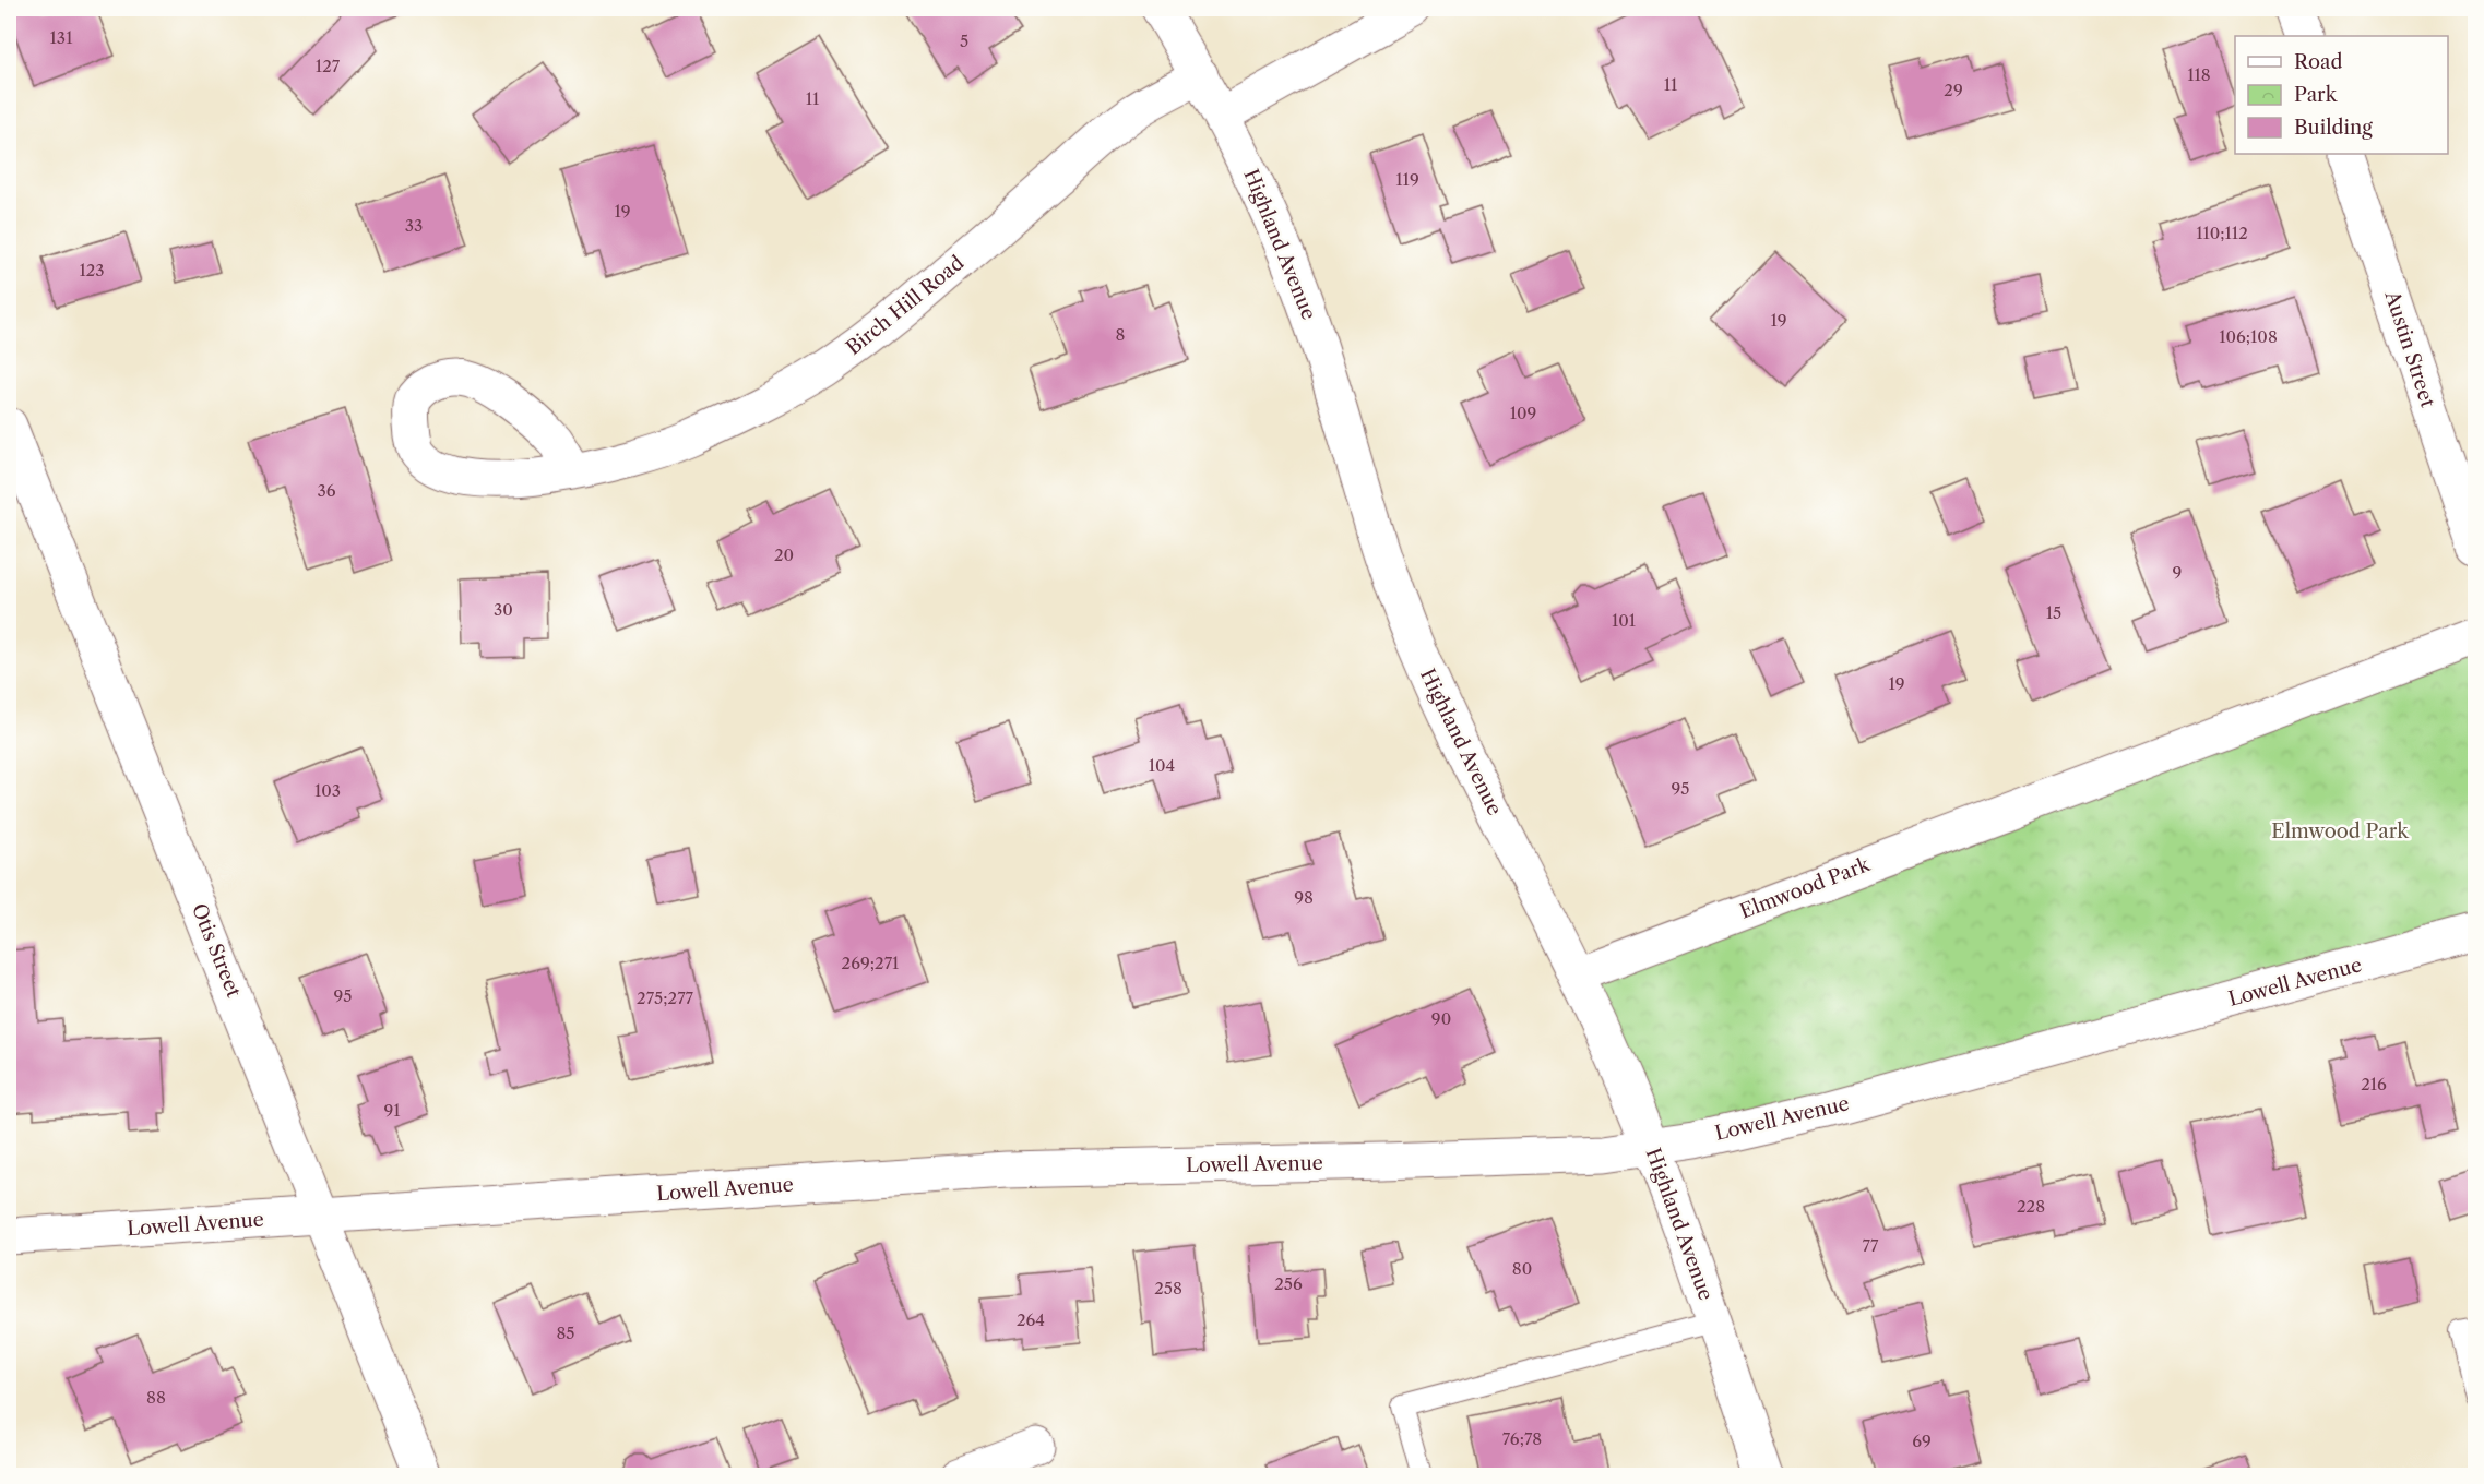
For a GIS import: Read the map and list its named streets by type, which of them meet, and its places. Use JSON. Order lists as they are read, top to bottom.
{
  "streets": {
    "street": [
      "Highland Avenue",
      "Birch Hill Road",
      "Austin Street",
      "Elmwood Park",
      "Otis Street",
      "Lowell Avenue"
    ]
  },
  "crossings": [
    ["Highland Avenue", "Birch Hill Road"],
    ["Highland Avenue", "Elmwood Park"],
    ["Highland Avenue", "Lowell Avenue"],
    ["Otis Street", "Lowell Avenue"]
  ],
  "parks": ["Elmwood Park"],
  "house_numbers": [
    "131",
    "5",
    "127",
    "118",
    "11",
    "29",
    "11",
    "119",
    "19",
    "33",
    "110;112",
    "123",
    "19",
    "8",
    "106;108",
    "109",
    "36",
    "20",
    "9",
    "30",
    "15",
    "101",
    "19",
    "104",
    "95",
    "103",
    "98",
    "269;271",
    "95",
    "275;277",
    "90",
    "216",
    "91",
    "228",
    "77",
    "80",
    "256",
    "258",
    "264",
    "85",
    "88",
    "76;78",
    "69"
  ],
  "legend": ["Road", "Park", "Building"]
}
